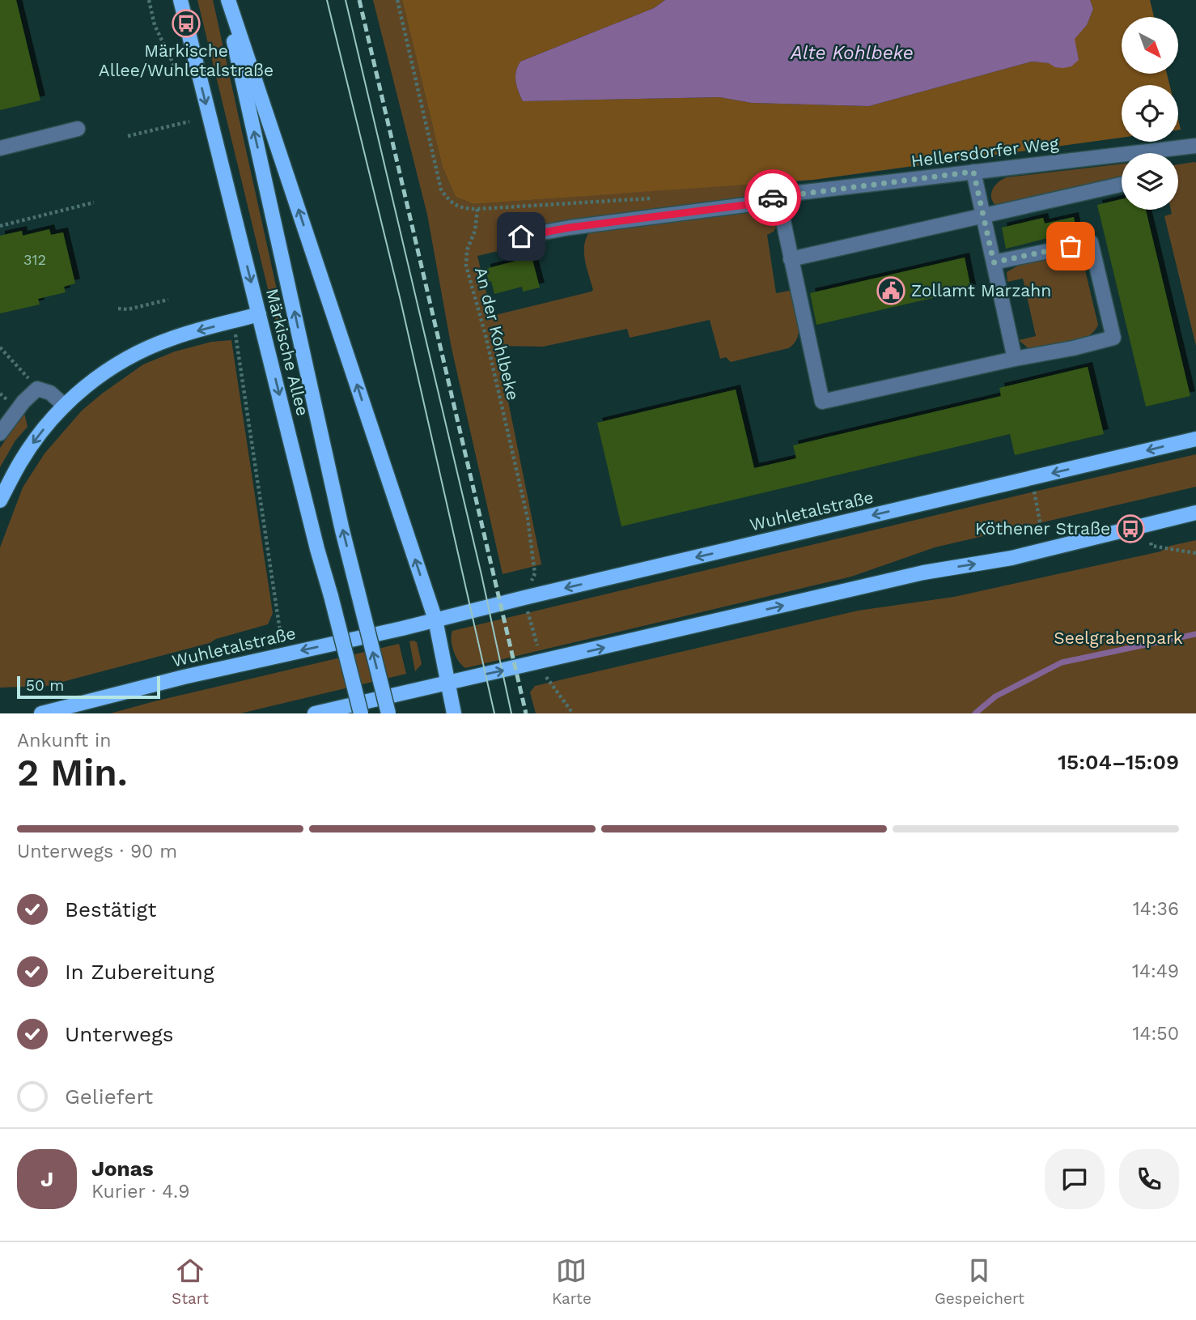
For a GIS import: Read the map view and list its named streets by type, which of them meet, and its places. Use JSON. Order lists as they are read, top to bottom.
{
  "streets": {
    "main road": ["Märkische Allee", "Wuhletalstraße"],
    "street": ["Hellersdorfer Weg"],
    "path": ["An der Kohlbeke"]
  },
  "crossings": [
    ["An der Kohlbeke", "Wuhletalstraße"]
  ],
  "water": ["Alte Kohlbeke"],
  "parks": ["Seelgrabenpark"],
  "places": {
    "bus stop": ["Märkische Allee/Wuhletalstraße", "Köthener Straße"],
    "public building": ["Zollamt Marzahn"]
  },
  "house_numbers": ["312"],
  "scale_bar": "50 m",
  "north": "bottom right",
  "page": {
    "scale": "50 m",
    "heading": ["2 Min.", "Ankunft in", "15:04–15:09"],
    "panel": ["Jonas", "Kurier · 4.9"],
    "bar": "Unterwegs · 90 m",
    "list": [
      ["Bestätigt", "14:36"],
      ["In Zubereitung", "14:49"],
      ["Unterwegs", "14:50"],
      "Geliefert"
    ],
    "round": "J",
    "tabs": ["Start", "Karte", "Gespeichert"]
  }
}
